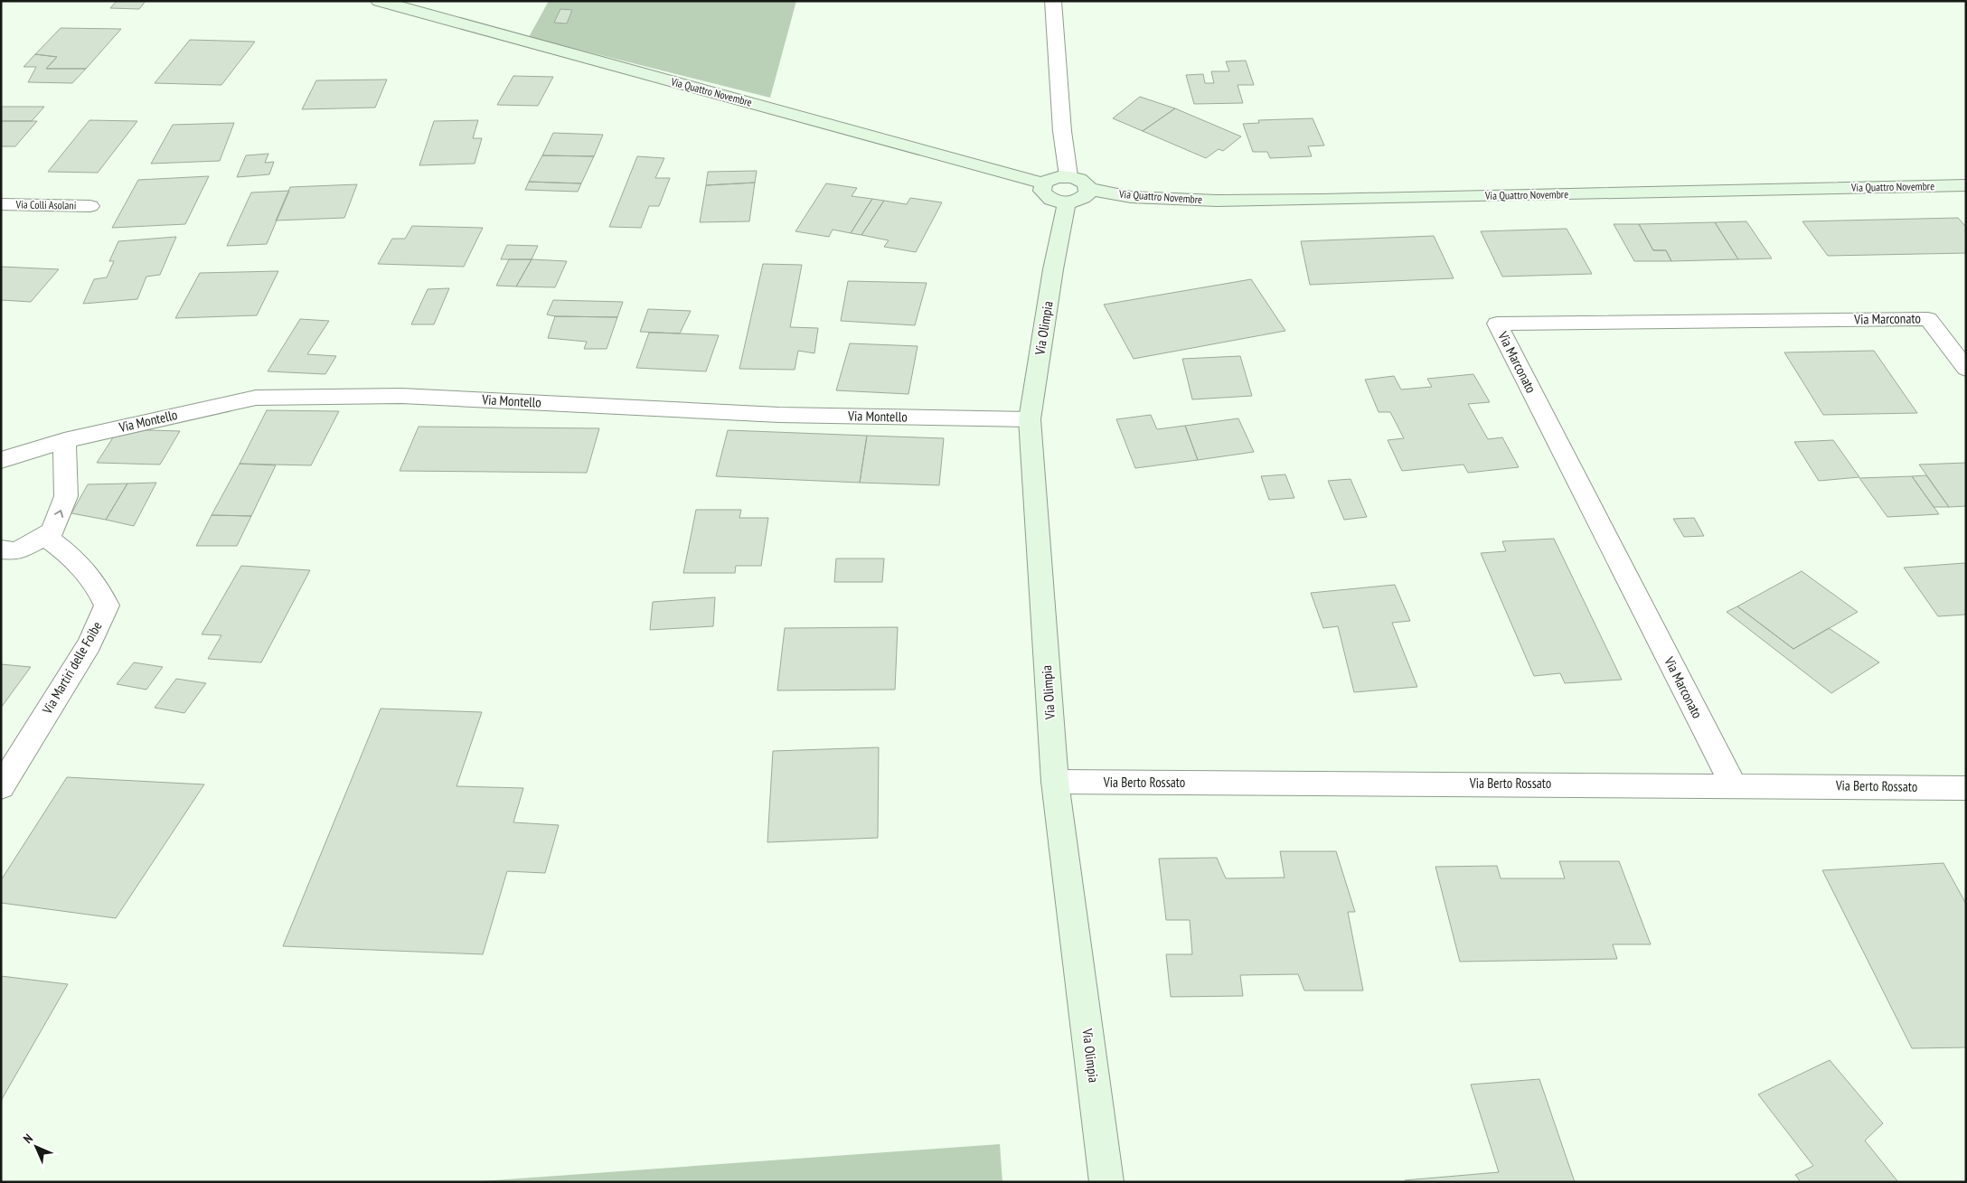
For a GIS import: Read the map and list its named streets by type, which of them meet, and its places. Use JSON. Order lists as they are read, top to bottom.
{
  "streets": {
    "main road": ["Via Quattro Novembre", "Via Olimpia"],
    "street": [
      "Via Colli Asolani",
      "Via Marconato",
      "Via Montello",
      "Via Martiri delle Foibe",
      "Via Berto Rossato"
    ]
  },
  "crossings": [
    ["Via Quattro Novembre", "Via Olimpia"],
    ["Via Marconato", "Via Berto Rossato"],
    ["Via Olimpia", "Via Montello"],
    ["Via Olimpia", "Via Berto Rossato"]
  ],
  "north": "top left"
}
